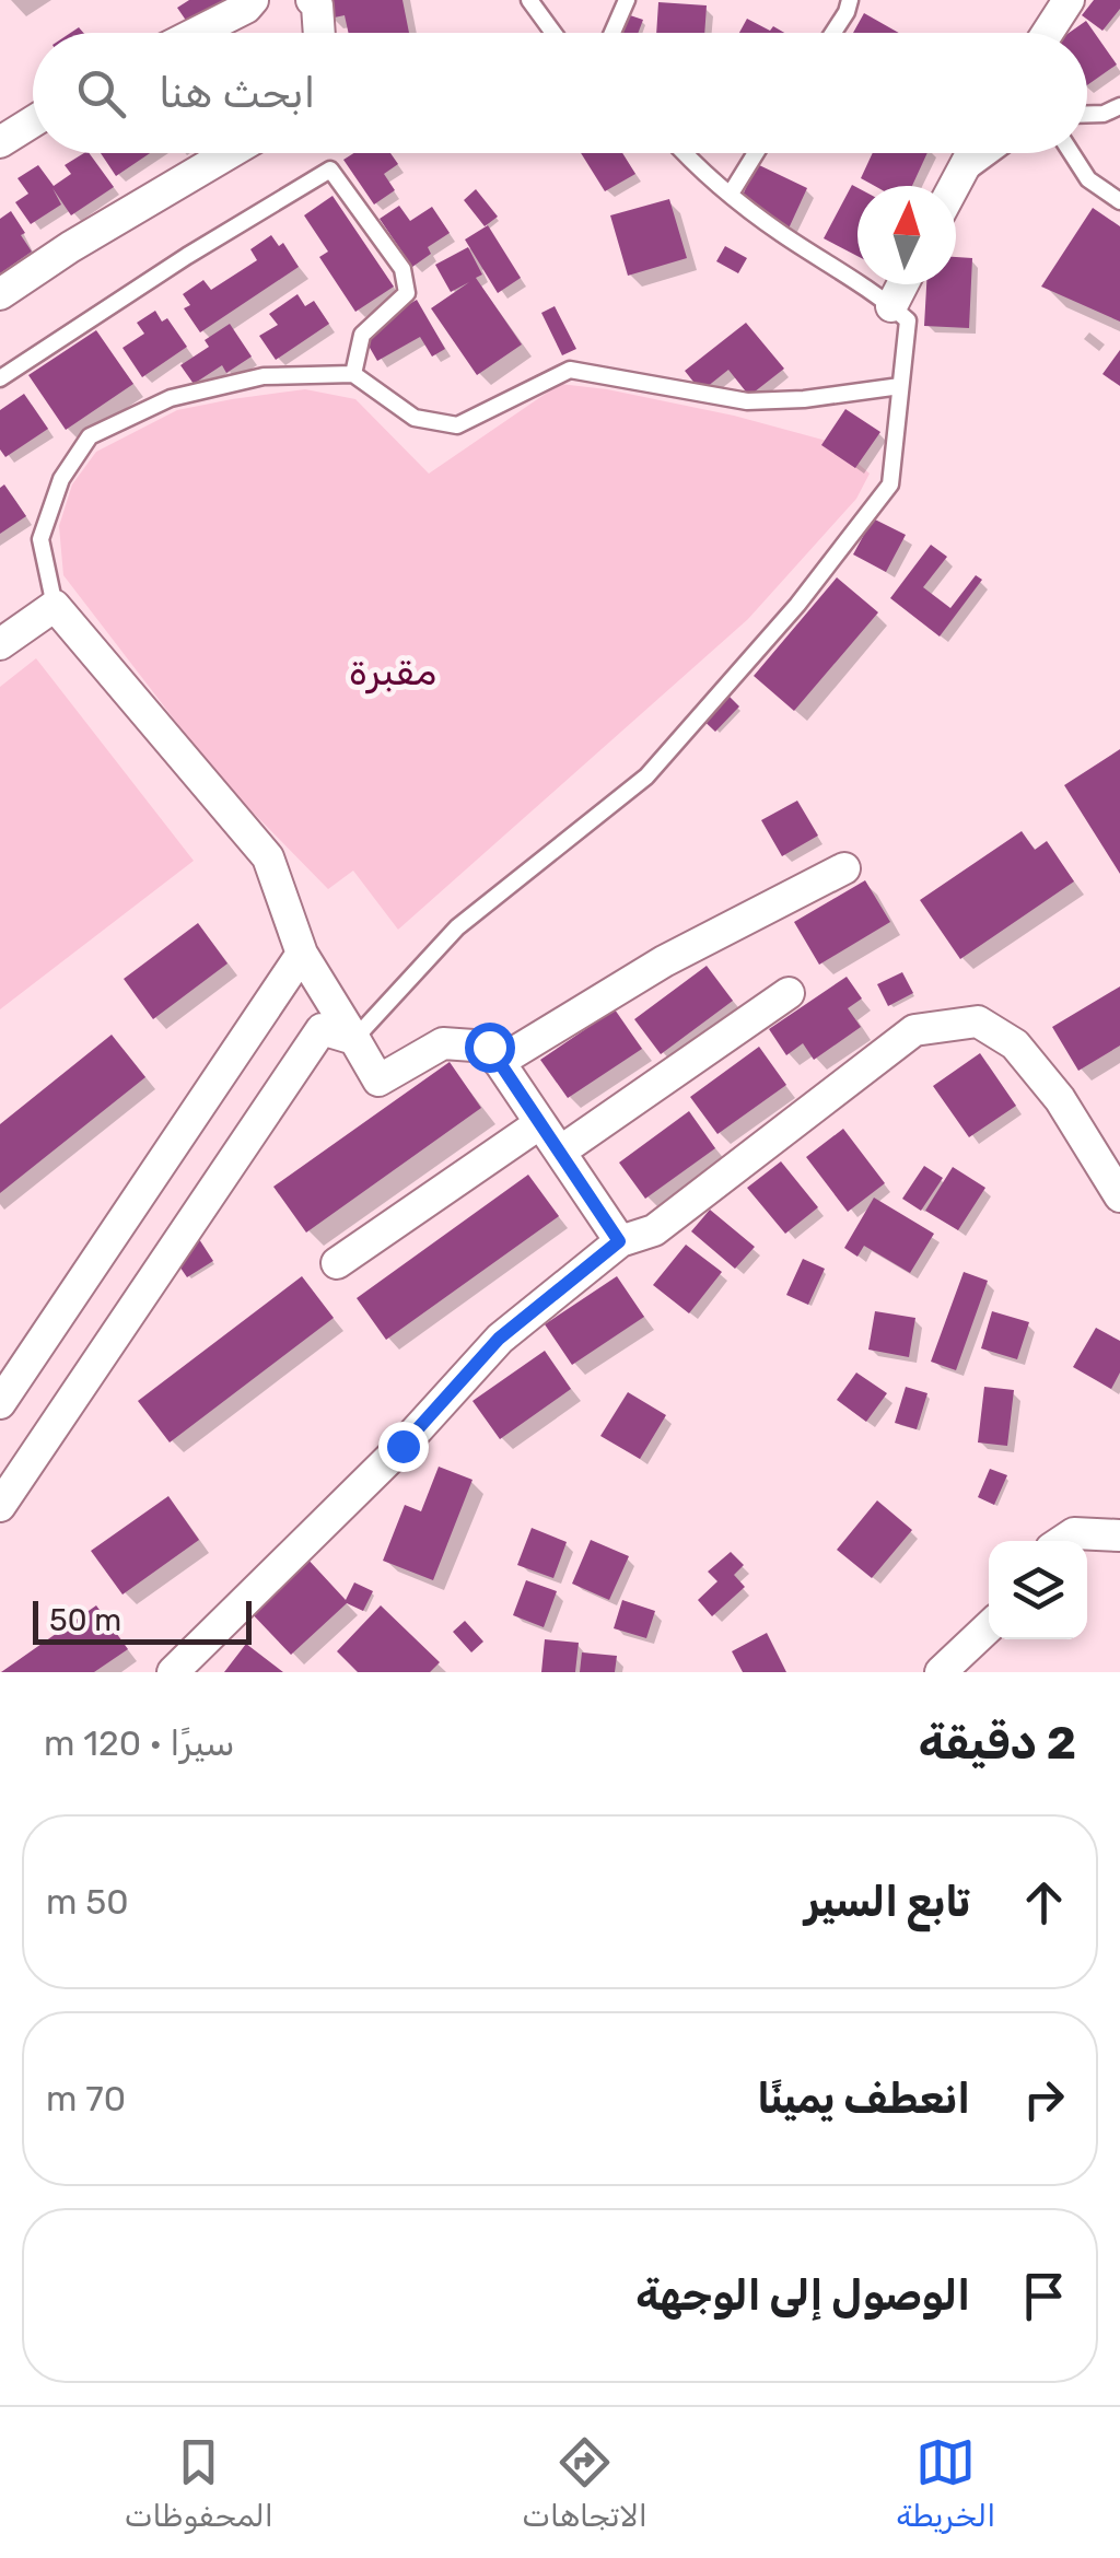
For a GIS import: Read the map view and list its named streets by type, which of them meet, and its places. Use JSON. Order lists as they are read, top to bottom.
{
  "parks": ["مقبرة"],
  "scale_bar": "50 m",
  "north": "top",
  "page": {
    "search": "ابحث هنا",
    "scale": "50 m",
    "heading": ["2 دقيقة", "سيرًا · 120 m"],
    "list": [
      ["تابع السير", "50 m"],
      ["انعطف يمينًا", "70 m"],
      "الوصول إلى الوجهة"
    ],
    "nav": ["الخريطة", "الاتجاهات", "المحفوظات"]
  }
}
